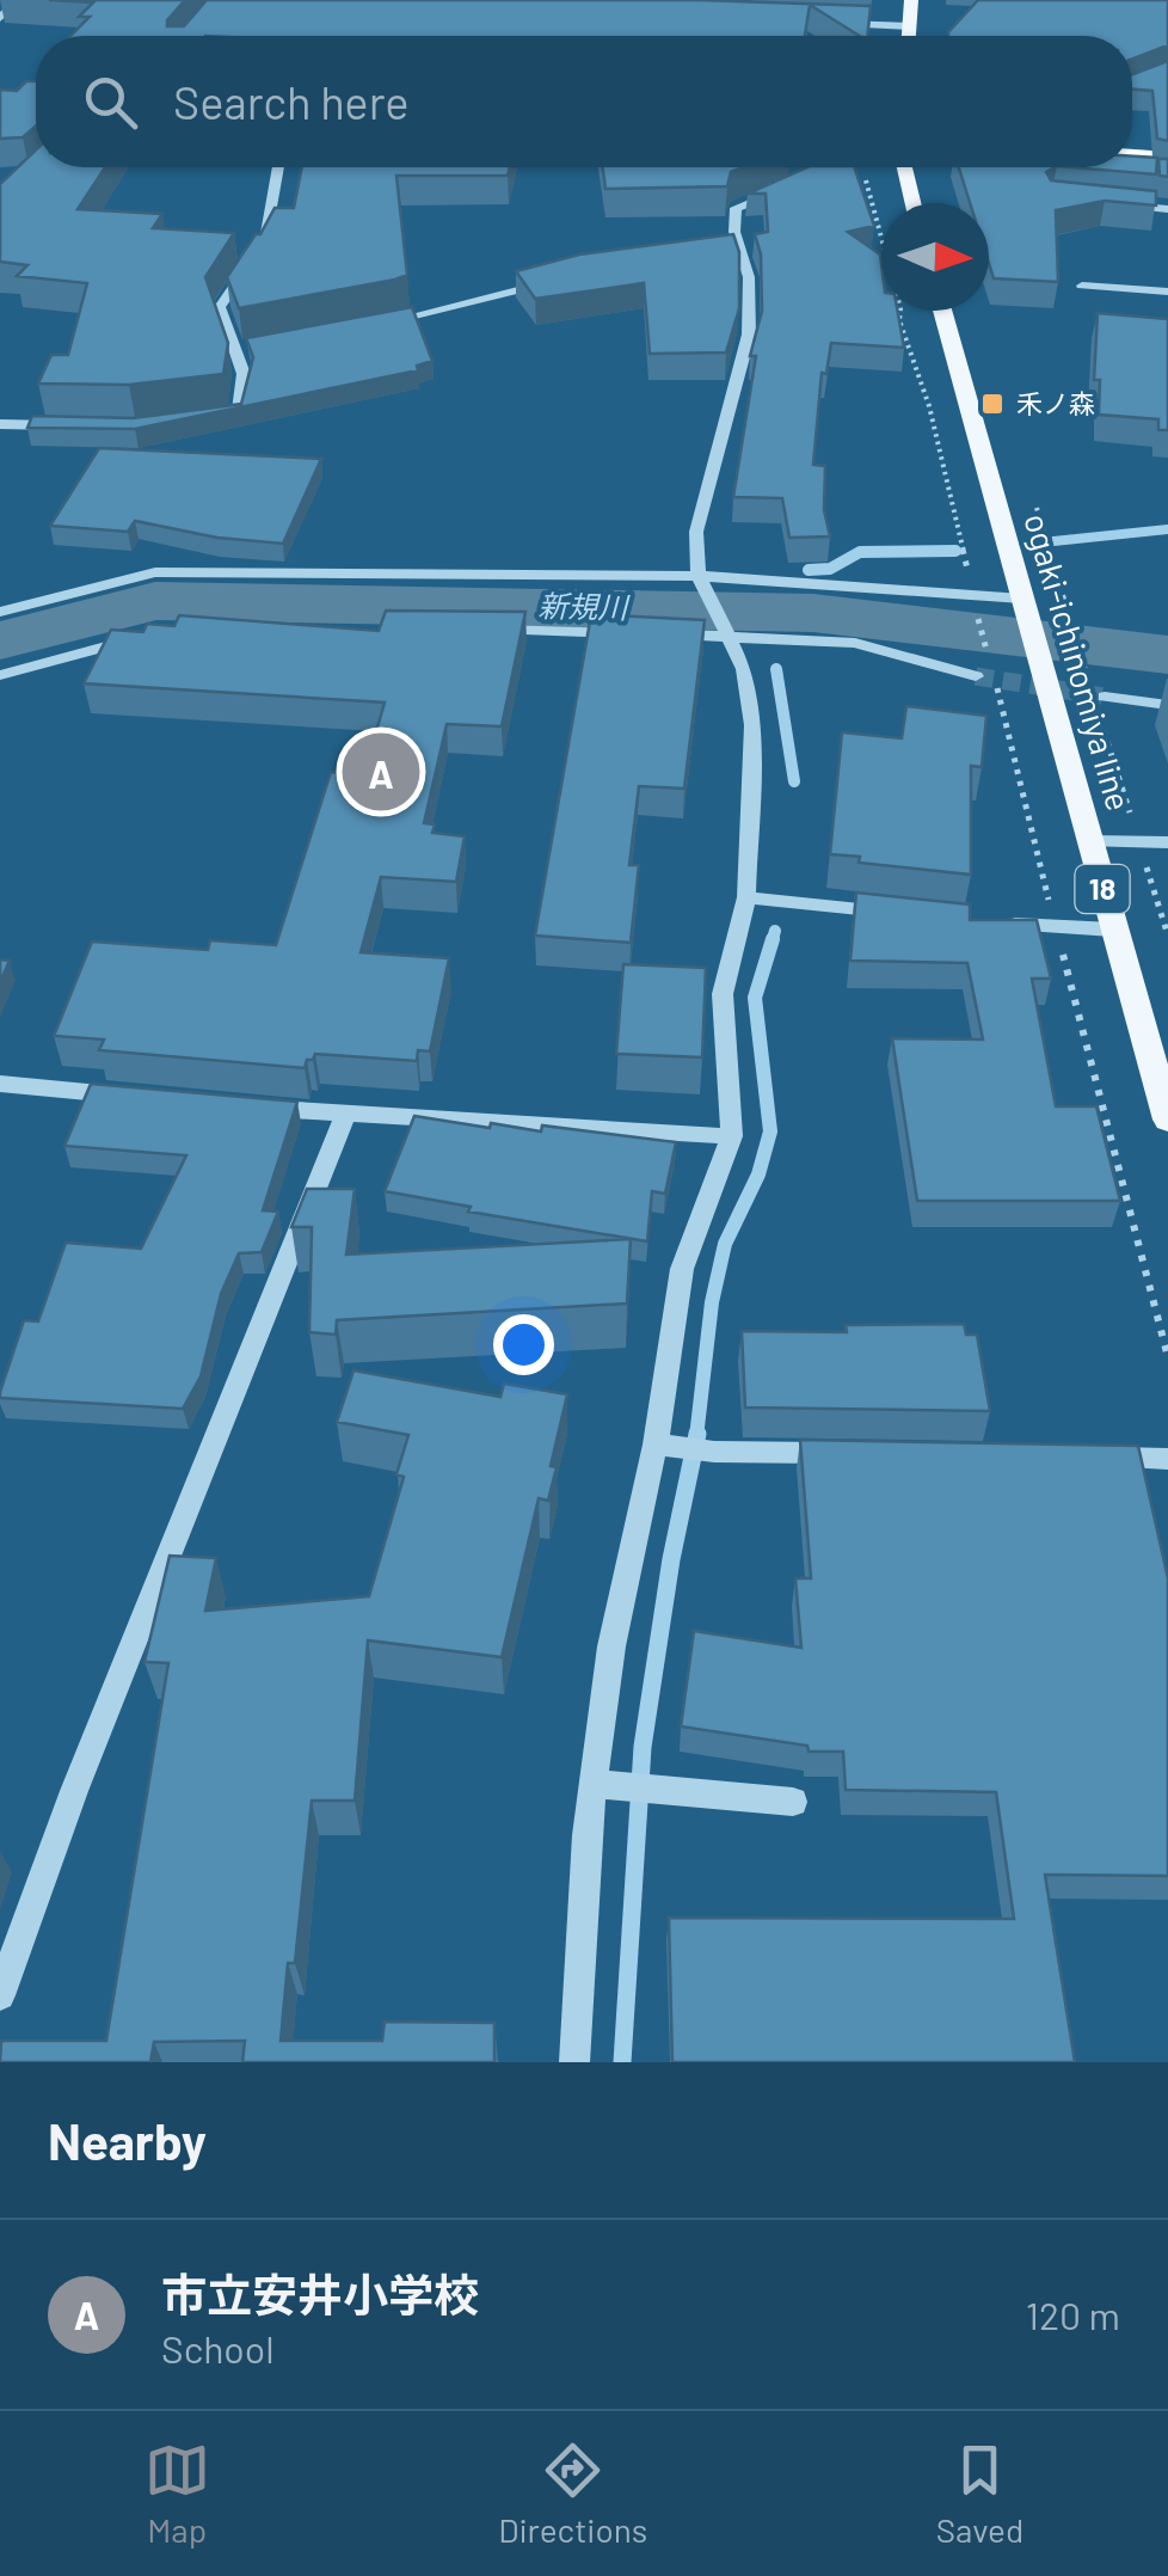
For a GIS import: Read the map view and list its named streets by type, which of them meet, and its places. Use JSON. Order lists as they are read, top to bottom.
{
  "streets": {
    "main road": ["ogaki-ichinomiya line", "18"]
  },
  "water": ["新規川"],
  "places": {
    "transit": ["禾ノ森"]
  },
  "north": "right",
  "page": {
    "search": "Search here",
    "pins": "A",
    "heading": "Nearby",
    "list": [
      {
        "mark": "A",
        "name": "市立安井小学校",
        "note": "School",
        "value": "120 m"
      }
    ],
    "nav": ["Map", "Directions", "Saved"]
  }
}
